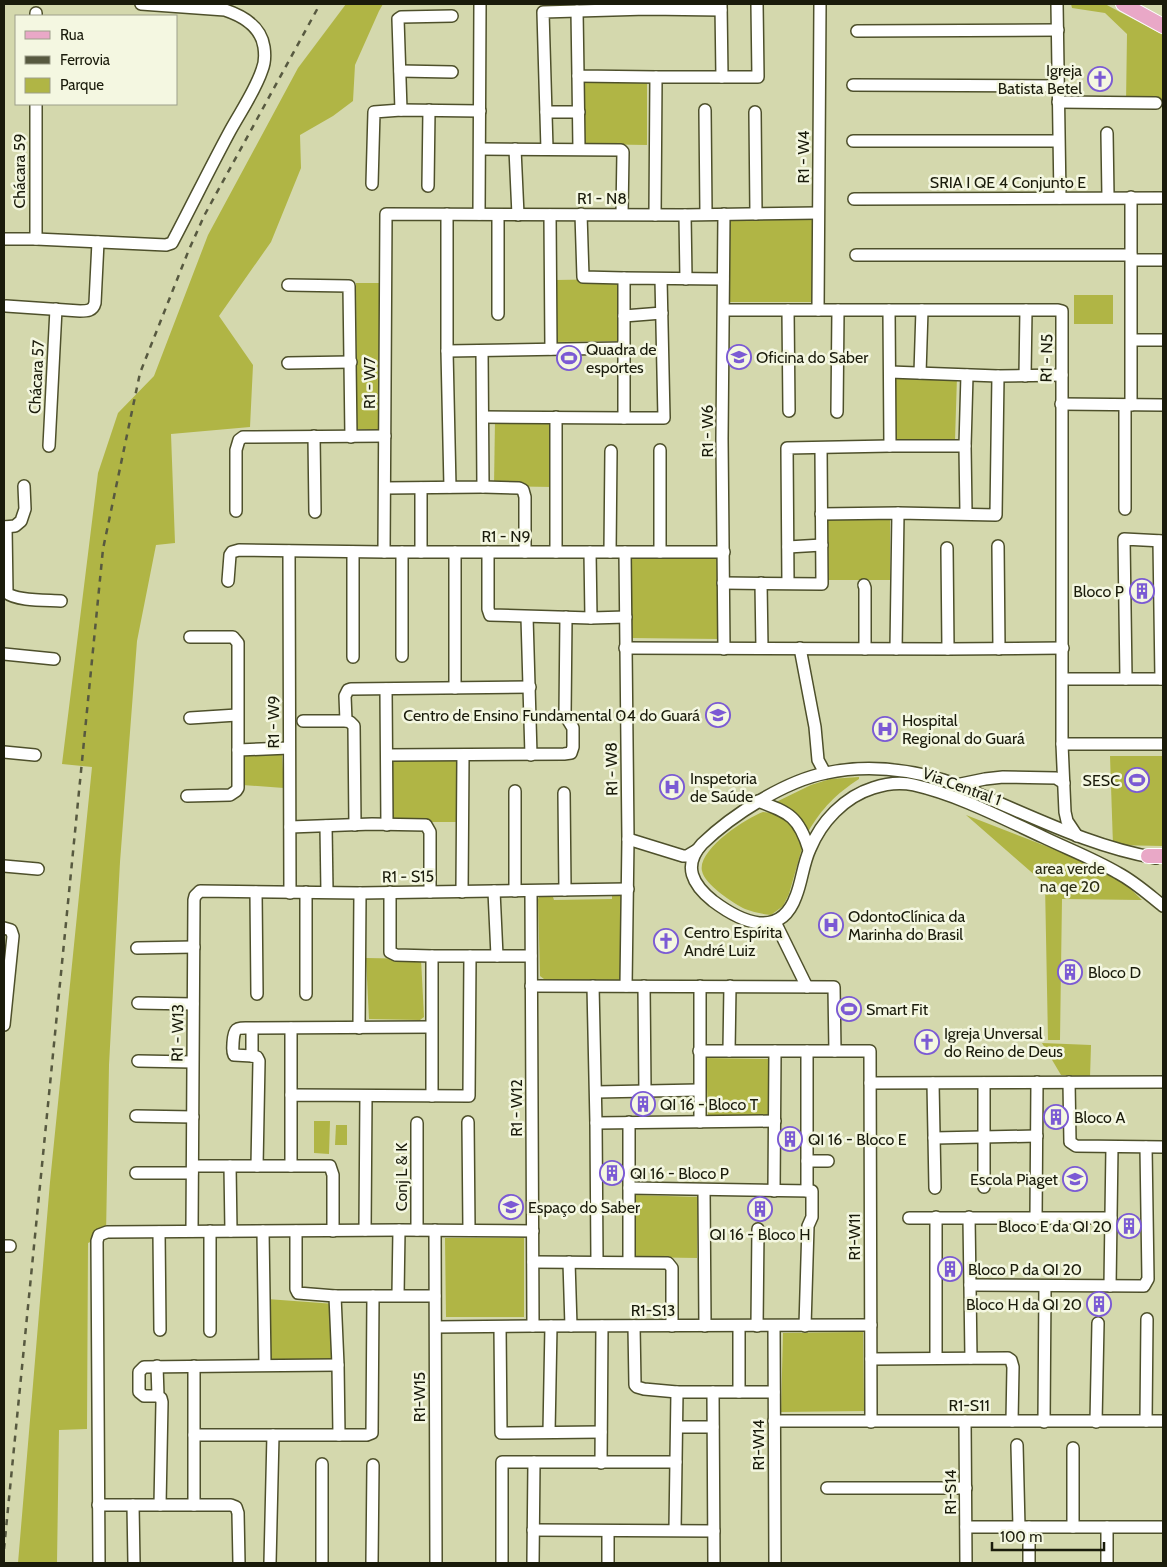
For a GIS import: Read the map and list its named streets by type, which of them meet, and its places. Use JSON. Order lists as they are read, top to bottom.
{
  "streets": {
    "street": [
      "R1 - W4",
      "Chácara 59",
      "SRIA I QE 4 Conjunto E",
      "R1 - N8",
      "R1 - N5",
      "Chácara 57",
      "R1 - W7",
      "R1 - W6",
      "R1 - N9",
      "R1 - W9",
      "R1 - W8",
      "Via Central 1",
      "R1 - S15",
      "R1 - W13",
      "R1 - W12",
      "Conj L & K",
      "R1-W11",
      "R1-S13",
      "R1-W15",
      "R1-S11",
      "R1-W14",
      "R1-S14"
    ]
  },
  "crossings": [
    ["R1 - W4", "R1 - N8"],
    ["R1 - W4", "R1 - N5"],
    ["R1 - N8", "R1 - W7"],
    ["R1 - N8", "R1 - W6"],
    ["R1 - N5", "R1 - W6"],
    ["R1 - N5", "Via Central 1"],
    ["R1 - W7", "R1 - N9"],
    ["R1 - W6", "R1 - N9"],
    ["R1 - N9", "R1 - W9"],
    ["R1 - N9", "R1 - W8"],
    ["R1 - W9", "R1 - S15"],
    ["R1 - W8", "R1 - S15"],
    ["R1 - S15", "R1 - W13"],
    ["R1 - S15", "R1 - W12"],
    ["R1 - W12", "R1-S13"],
    ["R1-W11", "R1-S13"],
    ["R1-W11", "R1-S11"],
    ["R1-S13", "R1-W15"],
    ["R1-S13", "R1-W14"],
    ["R1-S11", "R1-W14"],
    ["R1-S11", "R1-S14"]
  ],
  "parks": ["area verde na qe 20"],
  "places": {
    "church": ["Igreja Batista Betel", "Centro Espírita André Luiz", "Igreja Unversal do Reino de Deus"],
    "school or university": [
      "Oficina do Saber",
      "Centro de Ensino Fundamental 04 do Guará",
      "Escola Piaget",
      "Espaço do Saber"
    ],
    "sports": ["Quadra de esportes", "SESC", "Smart Fit"],
    "building": [
      "Bloco P",
      "Bloco D",
      "QI 16 - Bloco T",
      "Bloco A",
      "QI 16 - Bloco E",
      "QI 16 - Bloco P",
      "QI 16 - Bloco H",
      "Bloco E da QI 20",
      "Bloco P da QI 20",
      "Bloco H da QI 20"
    ],
    "hospital": ["Hospital Regional do Guará", "Inspetoria de Saúde", "OdontoClínica da Marinha do Brasil"]
  },
  "legend": ["Rua", "Ferrovia", "Parque"],
  "scale_bar": "100 m"
}
